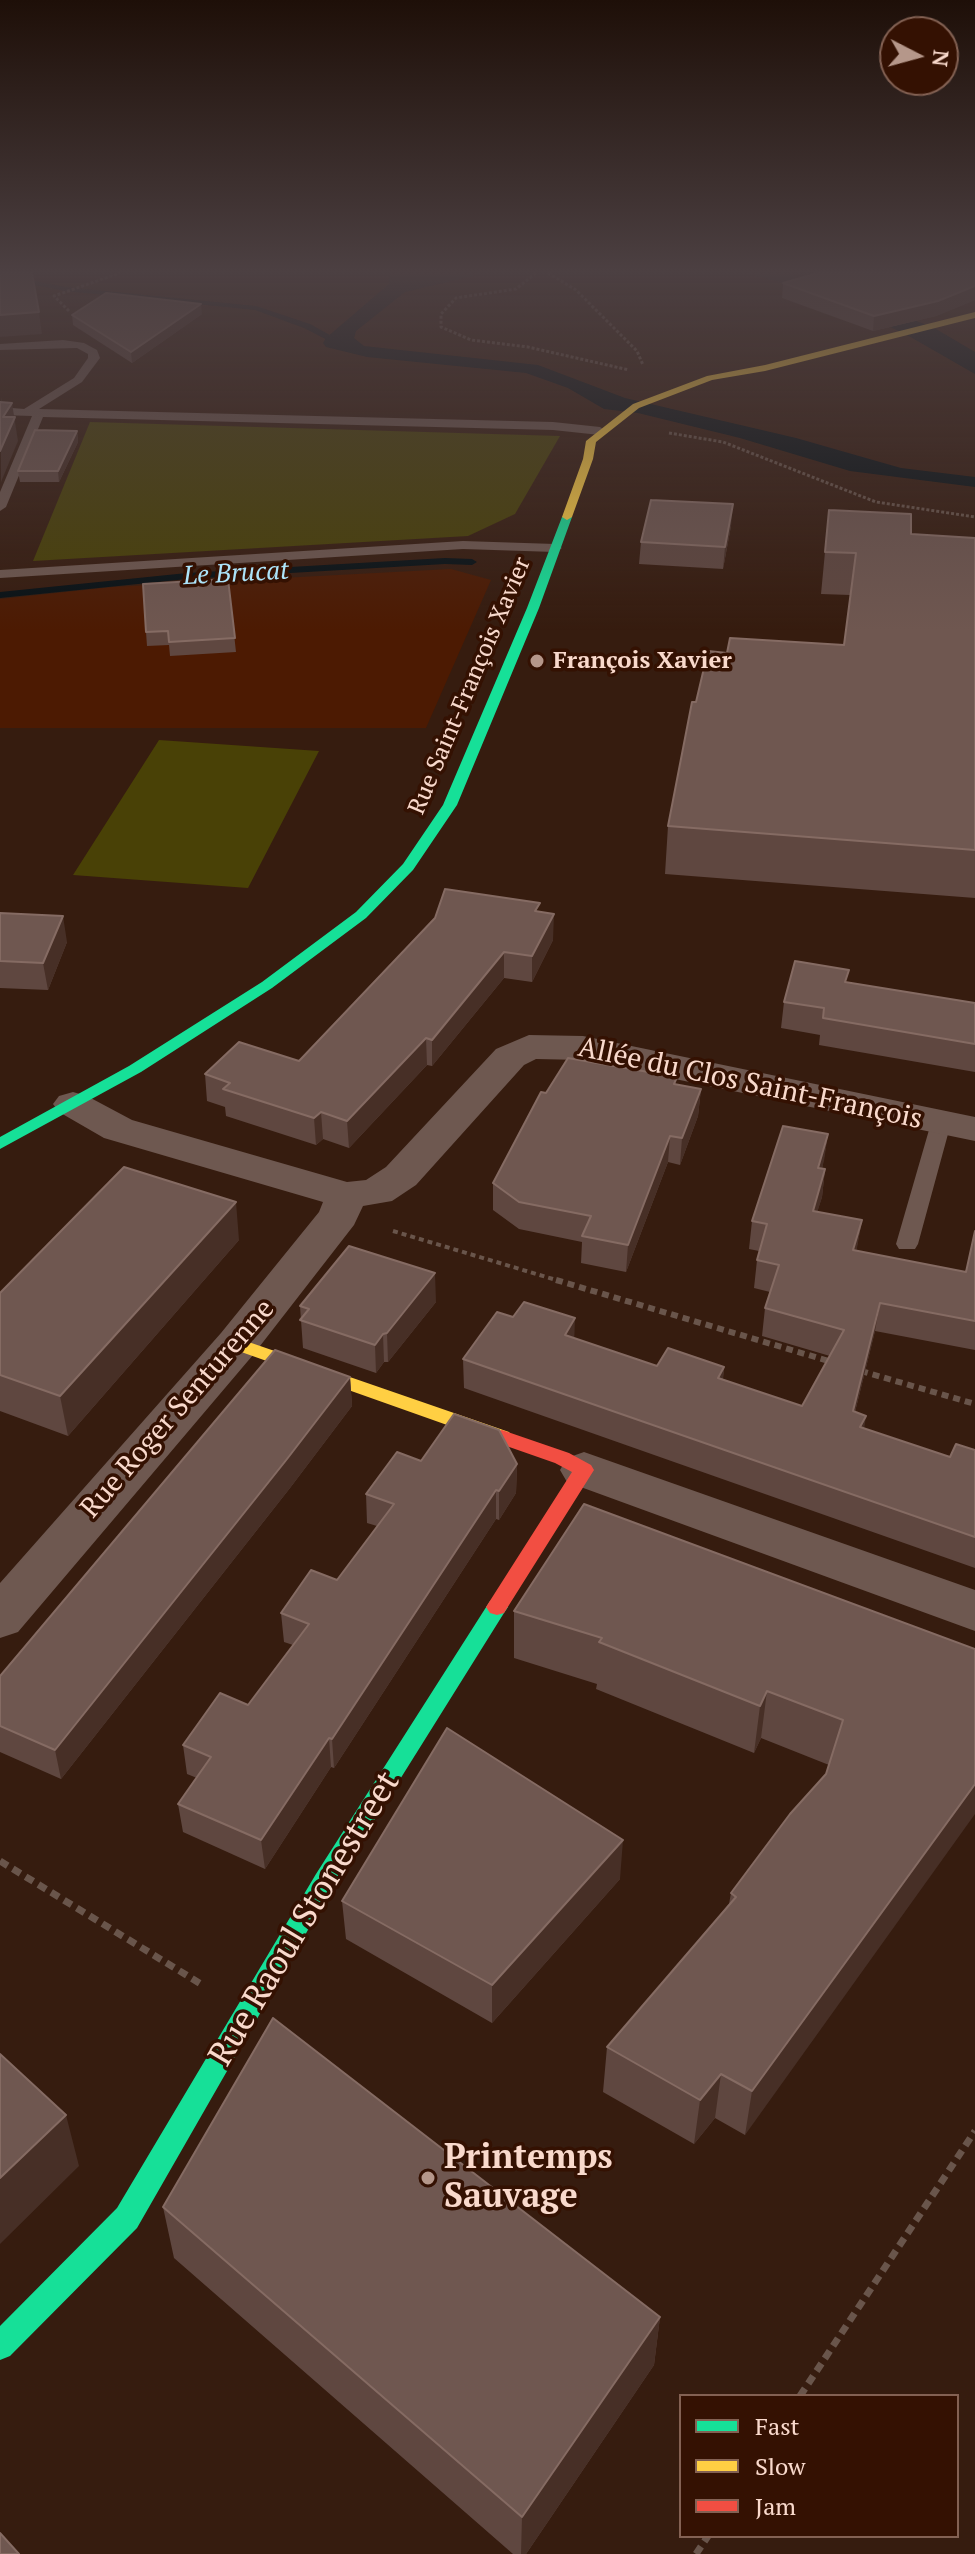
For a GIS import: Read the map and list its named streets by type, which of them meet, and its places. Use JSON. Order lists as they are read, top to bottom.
{
  "streets": {
    "street": [
      "Rue Saint-François Xavier",
      "Allée du Clos Saint-François",
      "Rue Roger Senturenne",
      "Rue Raoul Stonestreet"
    ]
  },
  "crossings": [
    ["Rue Saint-François Xavier", "Allée du Clos Saint-François"],
    ["Allée du Clos Saint-François", "Rue Roger Senturenne"]
  ],
  "water": ["Le Brucat"],
  "places": ["François Xavier", "Printemps Sauvage"],
  "legend": ["Fast", "Slow", "Jam"],
  "north": "right"
}
